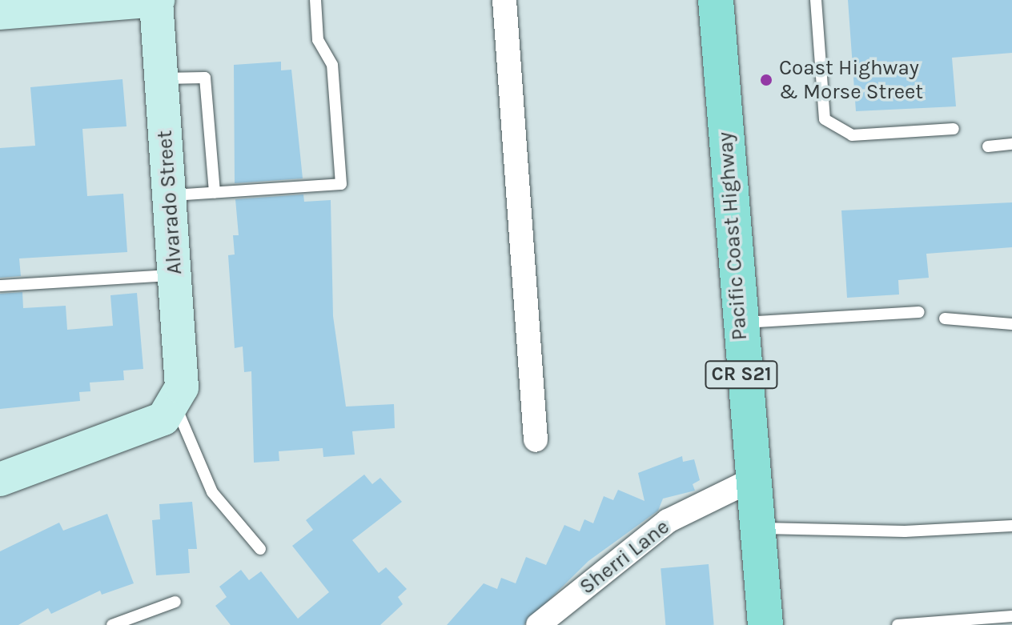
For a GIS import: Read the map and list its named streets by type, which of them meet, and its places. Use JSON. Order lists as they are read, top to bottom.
{
  "streets": {
    "main road": ["Pacific Coast Highway", "CR S21"],
    "street": ["Alvarado Street", "Sherri Lane"]
  },
  "crossings": [
    ["Pacific Coast Highway", "Sherri Lane"]
  ],
  "places": ["Coast Highway & Morse Street"]
}
